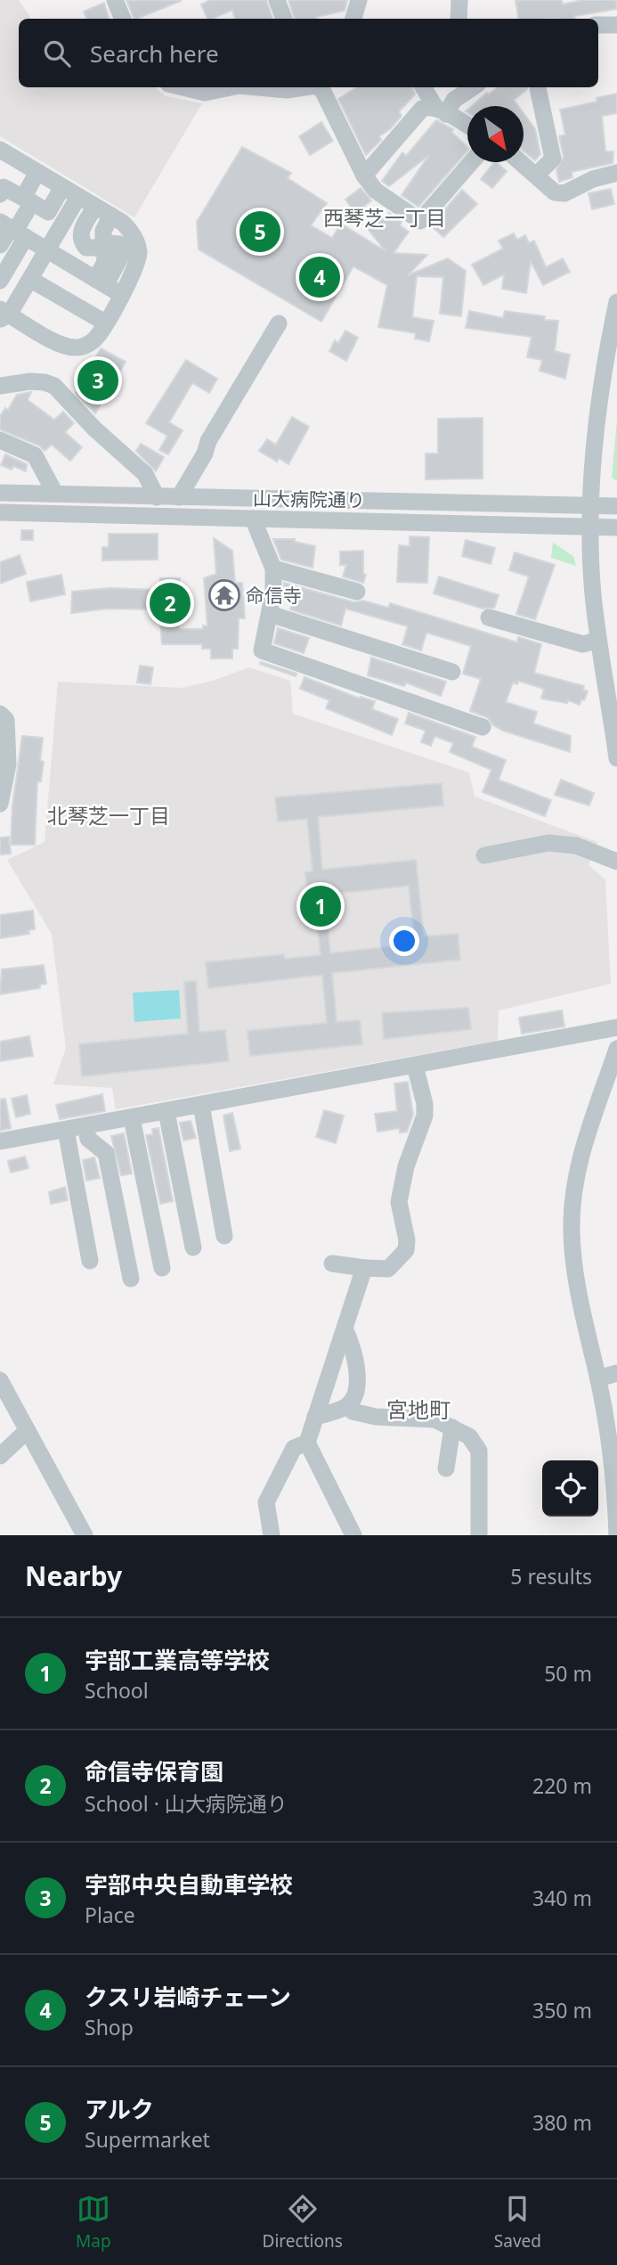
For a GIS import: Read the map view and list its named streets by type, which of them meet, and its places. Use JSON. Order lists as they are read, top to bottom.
{
  "streets": {
    "street": ["山大病院通り"]
  },
  "districts": ["西琴芝一丁目", "北琴芝一丁目", "宮地町"],
  "places": {
    "temple": ["命信寺"]
  },
  "north": "bottom right",
  "page": {
    "search": "Search here",
    "pins": [
      "5",
      "4",
      "3",
      "2",
      "1"
    ],
    "heading": ["Nearby", "5 results"],
    "list": [
      {
        "mark": "1",
        "name": "宇部工業高等学校",
        "note": "School",
        "value": "50 m"
      },
      {
        "mark": "2",
        "name": "命信寺保育園",
        "note": "School · 山大病院通り",
        "value": "220 m"
      },
      {
        "mark": "3",
        "name": "宇部中央自動車学校",
        "note": "Place",
        "value": "340 m"
      },
      {
        "mark": "4",
        "name": "クスリ岩崎チェーン",
        "note": "Shop",
        "value": "350 m"
      },
      {
        "mark": "5",
        "name": "アルク",
        "note": "Supermarket",
        "value": "380 m"
      }
    ],
    "nav": ["Map", "Directions", "Saved"]
  }
}
